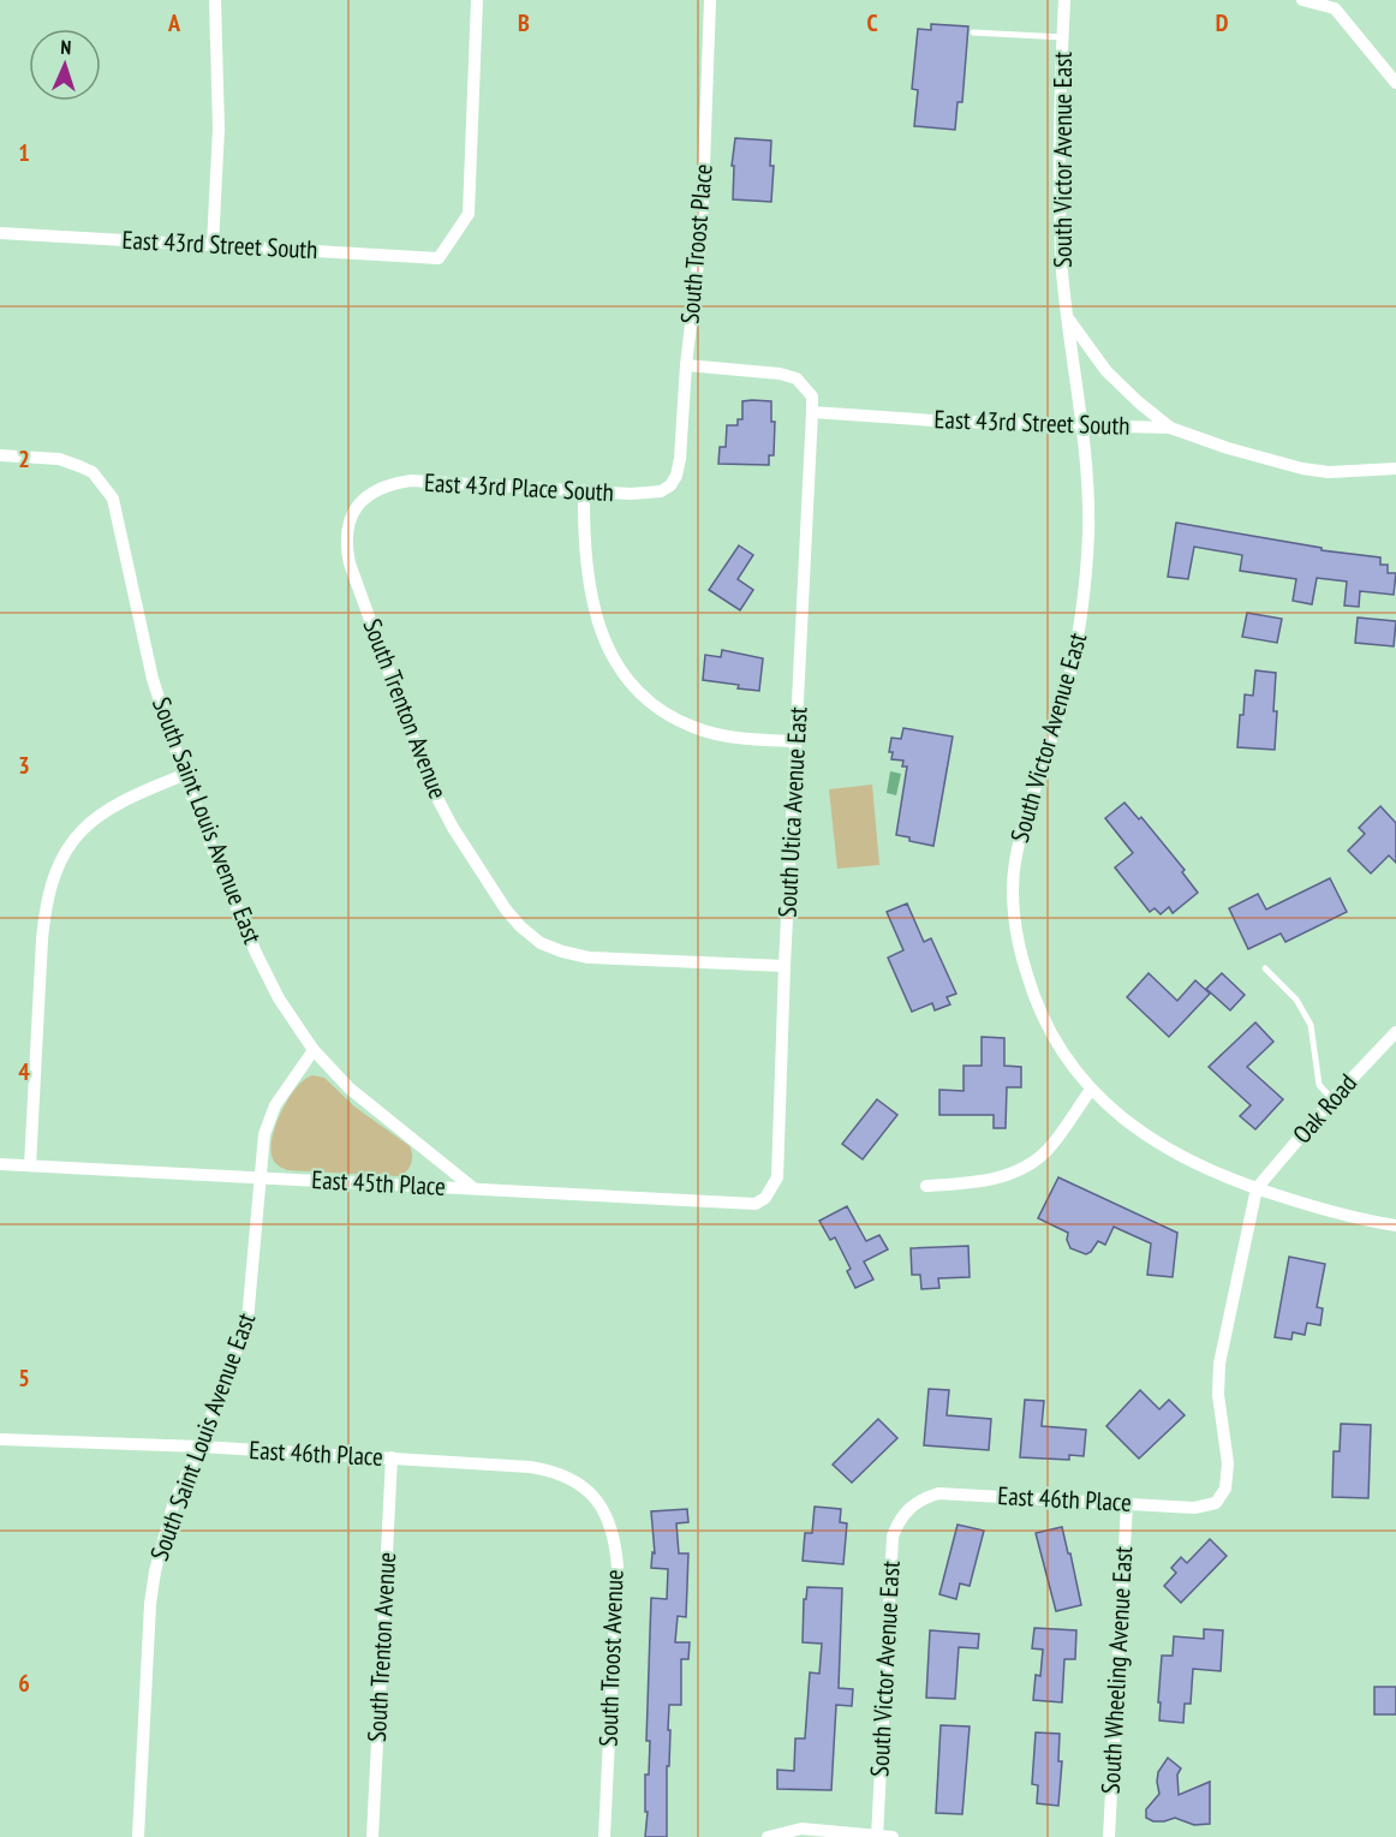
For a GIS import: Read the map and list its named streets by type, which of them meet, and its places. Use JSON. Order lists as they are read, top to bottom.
{
  "streets": {
    "street": [
      "South Victor Avenue East",
      "South Troost Place",
      "East 43rd Street South",
      "East 43rd Place South",
      "South Trenton Avenue",
      "South Utica Avenue East",
      "South Saint Louis Avenue East",
      "Oak Road",
      "East 45th Place",
      "East 46th Place",
      "South Troost Avenue",
      "South Wheeling Avenue East"
    ]
  },
  "crossings": [
    ["South Victor Avenue East", "East 43rd Street South"],
    ["South Victor Avenue East", "Oak Road"],
    ["South Victor Avenue East", "East 46th Place"],
    ["South Troost Place", "East 43rd Place South"],
    ["East 43rd Street South", "South Utica Avenue East"],
    ["East 43rd Place South", "South Trenton Avenue"],
    ["South Trenton Avenue", "South Utica Avenue East"],
    ["South Trenton Avenue", "East 46th Place"],
    ["South Utica Avenue East", "East 45th Place"],
    ["South Saint Louis Avenue East", "East 45th Place"],
    ["South Saint Louis Avenue East", "East 46th Place"],
    ["Oak Road", "East 46th Place"],
    ["East 46th Place", "South Troost Avenue"],
    ["East 46th Place", "South Wheeling Avenue East"]
  ],
  "north": "top",
  "grid": {
    "columns": [
      "A",
      "B",
      "C",
      "D"
    ],
    "rows": [
      "1",
      "2",
      "3",
      "4",
      "5",
      "6"
    ]
  }
}
